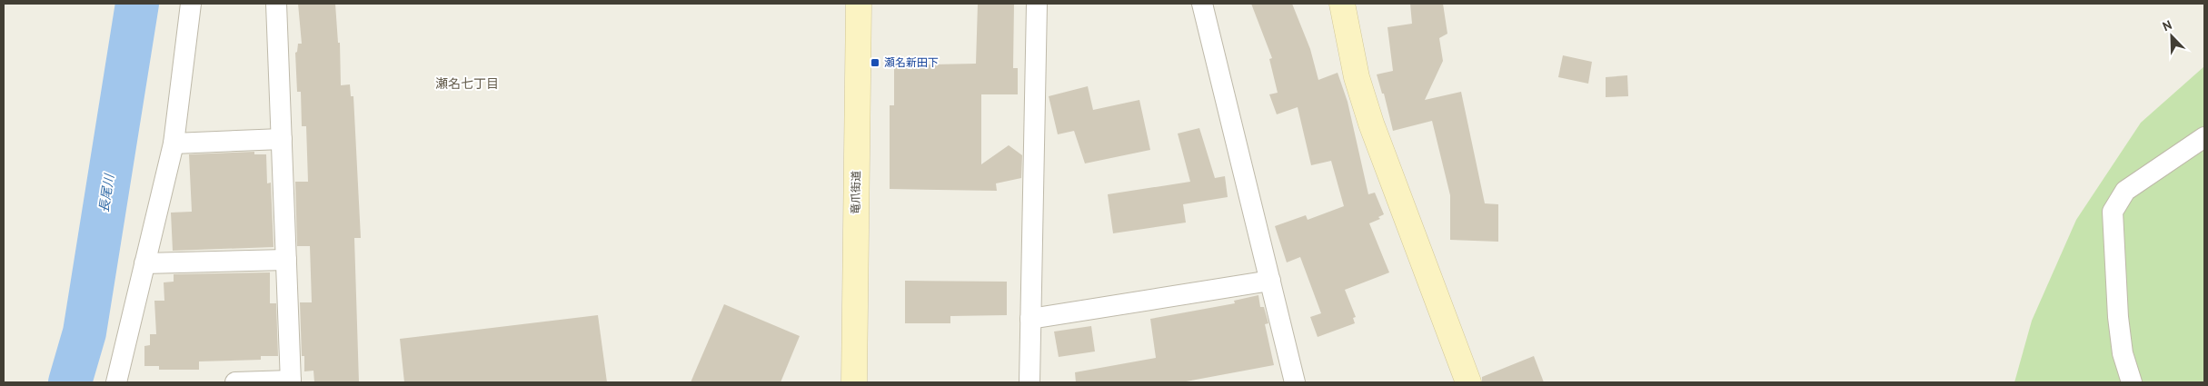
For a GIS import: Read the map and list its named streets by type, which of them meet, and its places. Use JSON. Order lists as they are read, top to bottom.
{
  "streets": {
    "street": ["竜爪街道"]
  },
  "districts": ["瀬名七丁目"],
  "water": ["長尾川"],
  "places": {
    "transit": ["瀬名新田下"]
  },
  "north": "top left"
}
